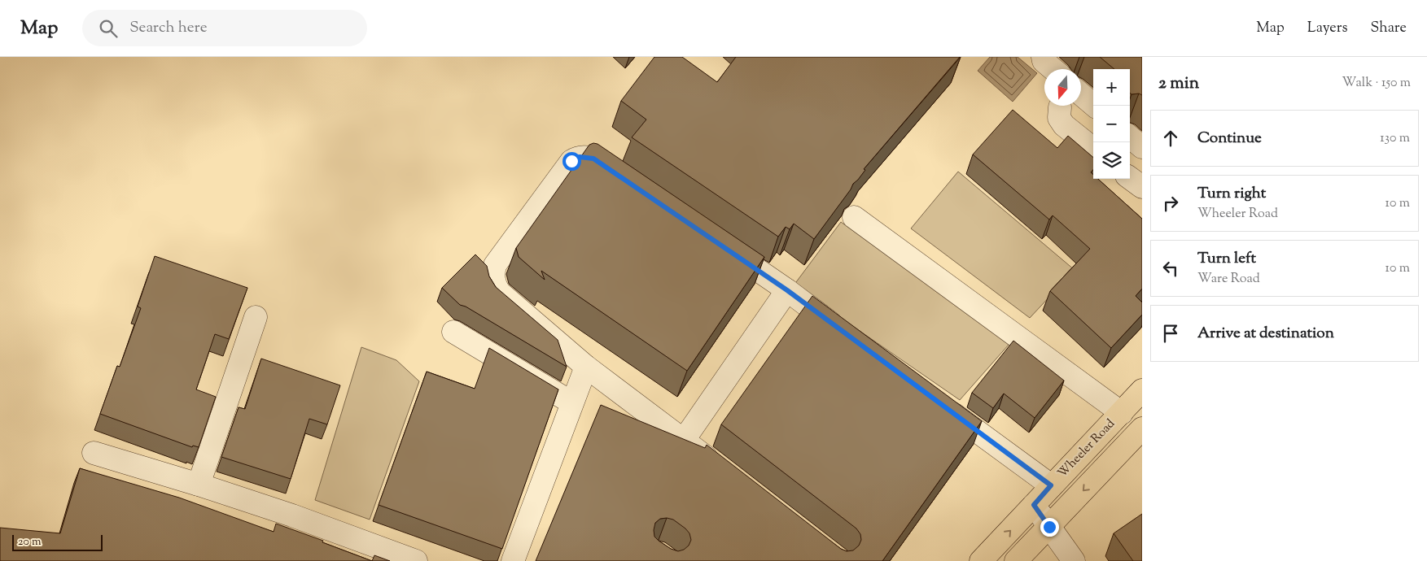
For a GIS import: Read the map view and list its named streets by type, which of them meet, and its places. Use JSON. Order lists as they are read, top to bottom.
{
  "streets": {
    "main road": ["Wheeler Road"]
  },
  "scale_bar": "20 m",
  "north": "bottom",
  "page": {
    "header": "Map",
    "search": "Search here",
    "nav": ["Map", "Layers", "Share"],
    "heading": ["2 min", "Walk · 150 m"],
    "map_buttons": ["+", "−"],
    "list": [
      ["Continue", "130 m"],
      ["Turn right", "Wheeler Road", "10 m"],
      ["Turn left", "Ware Road", "10 m"],
      "Arrive at destination"
    ],
    "scale": "20 m"
  }
}
